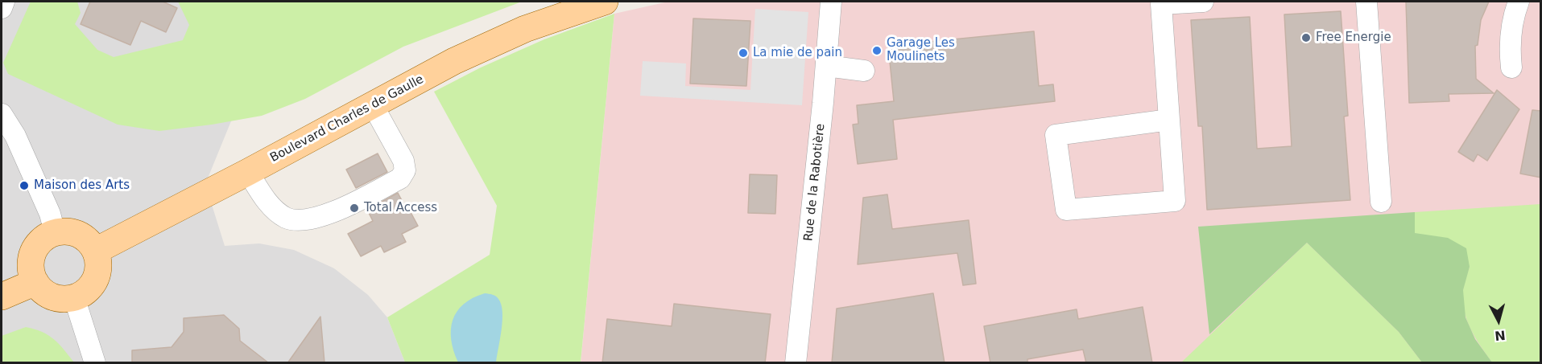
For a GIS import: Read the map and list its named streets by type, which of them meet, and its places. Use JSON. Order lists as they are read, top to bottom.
{
  "streets": {
    "main road": ["Boulevard Charles de Gaulle"],
    "street": ["Rue de la Rabotière"]
  },
  "places": [
    "Free Energie",
    "Garage Les Moulinets",
    "La mie de pain",
    "Maison des Arts",
    "Total Access"
  ],
  "north": "bottom"
}
